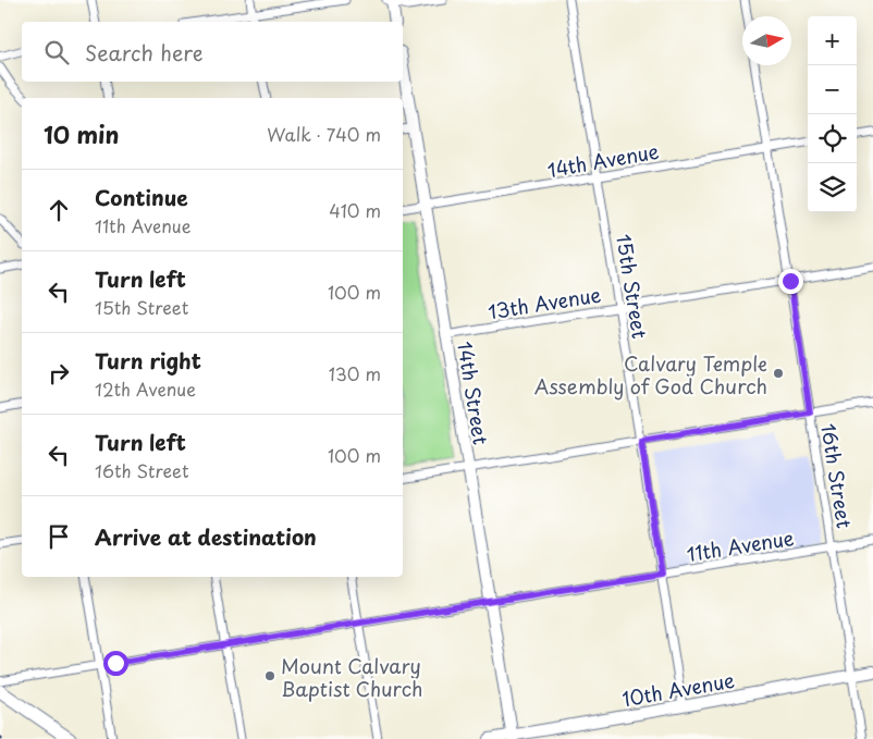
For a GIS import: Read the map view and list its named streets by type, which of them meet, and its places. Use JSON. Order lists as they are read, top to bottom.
{
  "streets": {
    "main road": ["14th Street", "10th Avenue"],
    "street": [
      "14th Avenue",
      "15th Street",
      "13th Avenue",
      "16th Street",
      "11th Avenue"
    ]
  },
  "crossings": [
    ["14th Avenue", "15th Street"],
    ["14th Avenue", "14th Street"],
    ["14th Avenue", "16th Street"],
    ["15th Street", "13th Avenue"],
    ["15th Street", "11th Avenue"],
    ["15th Street", "10th Avenue"],
    ["13th Avenue", "14th Street"],
    ["13th Avenue", "16th Street"],
    ["14th Street", "11th Avenue"],
    ["14th Street", "10th Avenue"],
    ["16th Street", "11th Avenue"],
    ["16th Street", "10th Avenue"]
  ],
  "places": ["Calvary Temple Assembly of God Church", "Mount Calvary Baptist Church"],
  "north": "right",
  "page": {
    "map_buttons": ["+", "−"],
    "search": "Search here",
    "heading": ["10 min", "Walk · 740 m"],
    "list": [
      ["Continue", "11th Avenue", "410 m"],
      ["Turn left", "15th Street", "100 m"],
      ["Turn right", "12th Avenue", "130 m"],
      ["Turn left", "16th Street", "100 m"],
      "Arrive at destination"
    ]
  }
}
